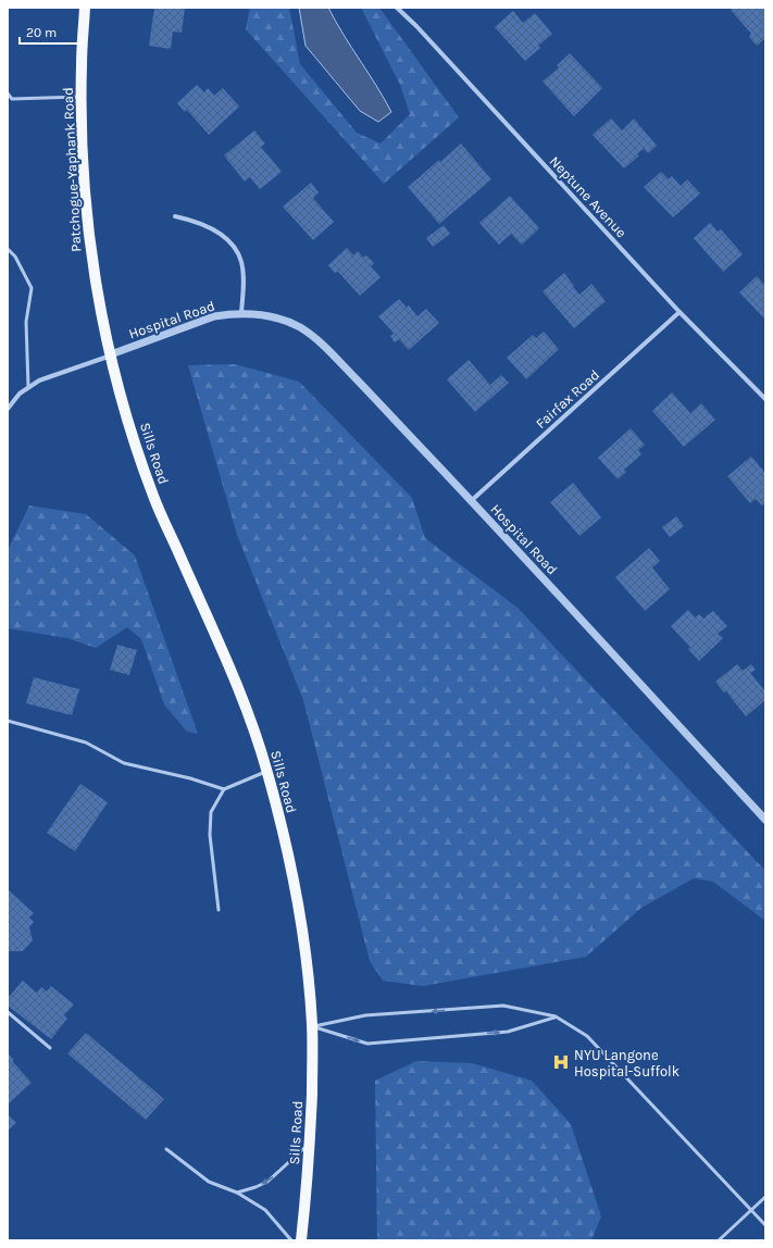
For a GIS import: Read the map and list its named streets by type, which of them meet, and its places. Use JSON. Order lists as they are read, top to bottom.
{
  "streets": {
    "main road": ["Patchogue-Yaphank Road", "Sills Road"],
    "street": ["Neptune Avenue", "Hospital Road", "Fairfax Road"]
  },
  "crossings": [
    ["Patchogue-Yaphank Road", "Hospital Road"],
    ["Patchogue-Yaphank Road", "Sills Road"],
    ["Neptune Avenue", "Fairfax Road"],
    ["Hospital Road", "Fairfax Road"],
    ["Hospital Road", "Sills Road"]
  ],
  "places": {
    "hospital": ["NYU Langone Hospital-Suffolk"]
  },
  "scale_bar": "20 m"
}
